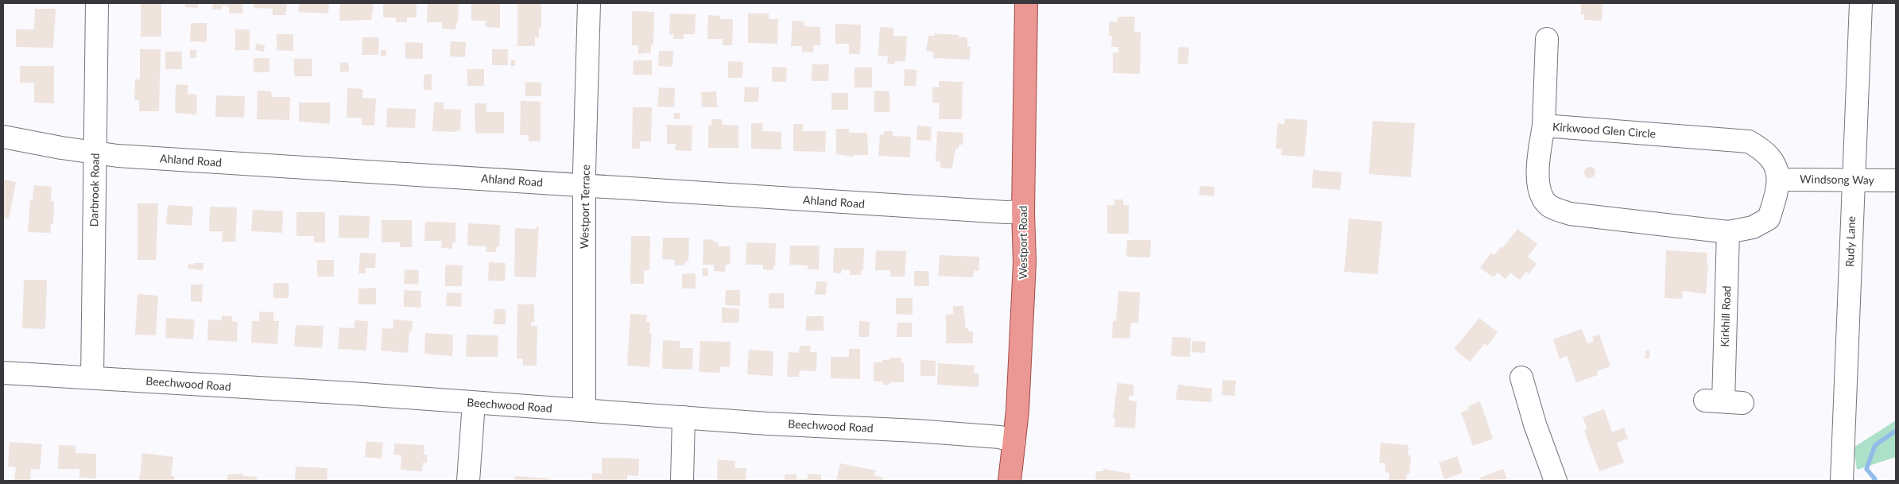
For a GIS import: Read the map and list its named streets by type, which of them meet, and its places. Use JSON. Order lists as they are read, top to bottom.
{
  "streets": {
    "main road": ["Westport Road"],
    "street": [
      "Kirkwood Glen Circle",
      "Ahland Road",
      "Windsong Way",
      "Darbrook Road",
      "Westport Terrace",
      "Rudy Lane",
      "Kirkhill Road",
      "Beechwood Road"
    ]
  },
  "crossings": [
    ["Kirkwood Glen Circle", "Windsong Way"],
    ["Kirkwood Glen Circle", "Kirkhill Road"],
    ["Ahland Road", "Darbrook Road"],
    ["Ahland Road", "Westport Terrace"],
    ["Ahland Road", "Westport Road"],
    ["Windsong Way", "Rudy Lane"],
    ["Darbrook Road", "Beechwood Road"],
    ["Westport Terrace", "Beechwood Road"],
    ["Westport Road", "Beechwood Road"]
  ]
}
